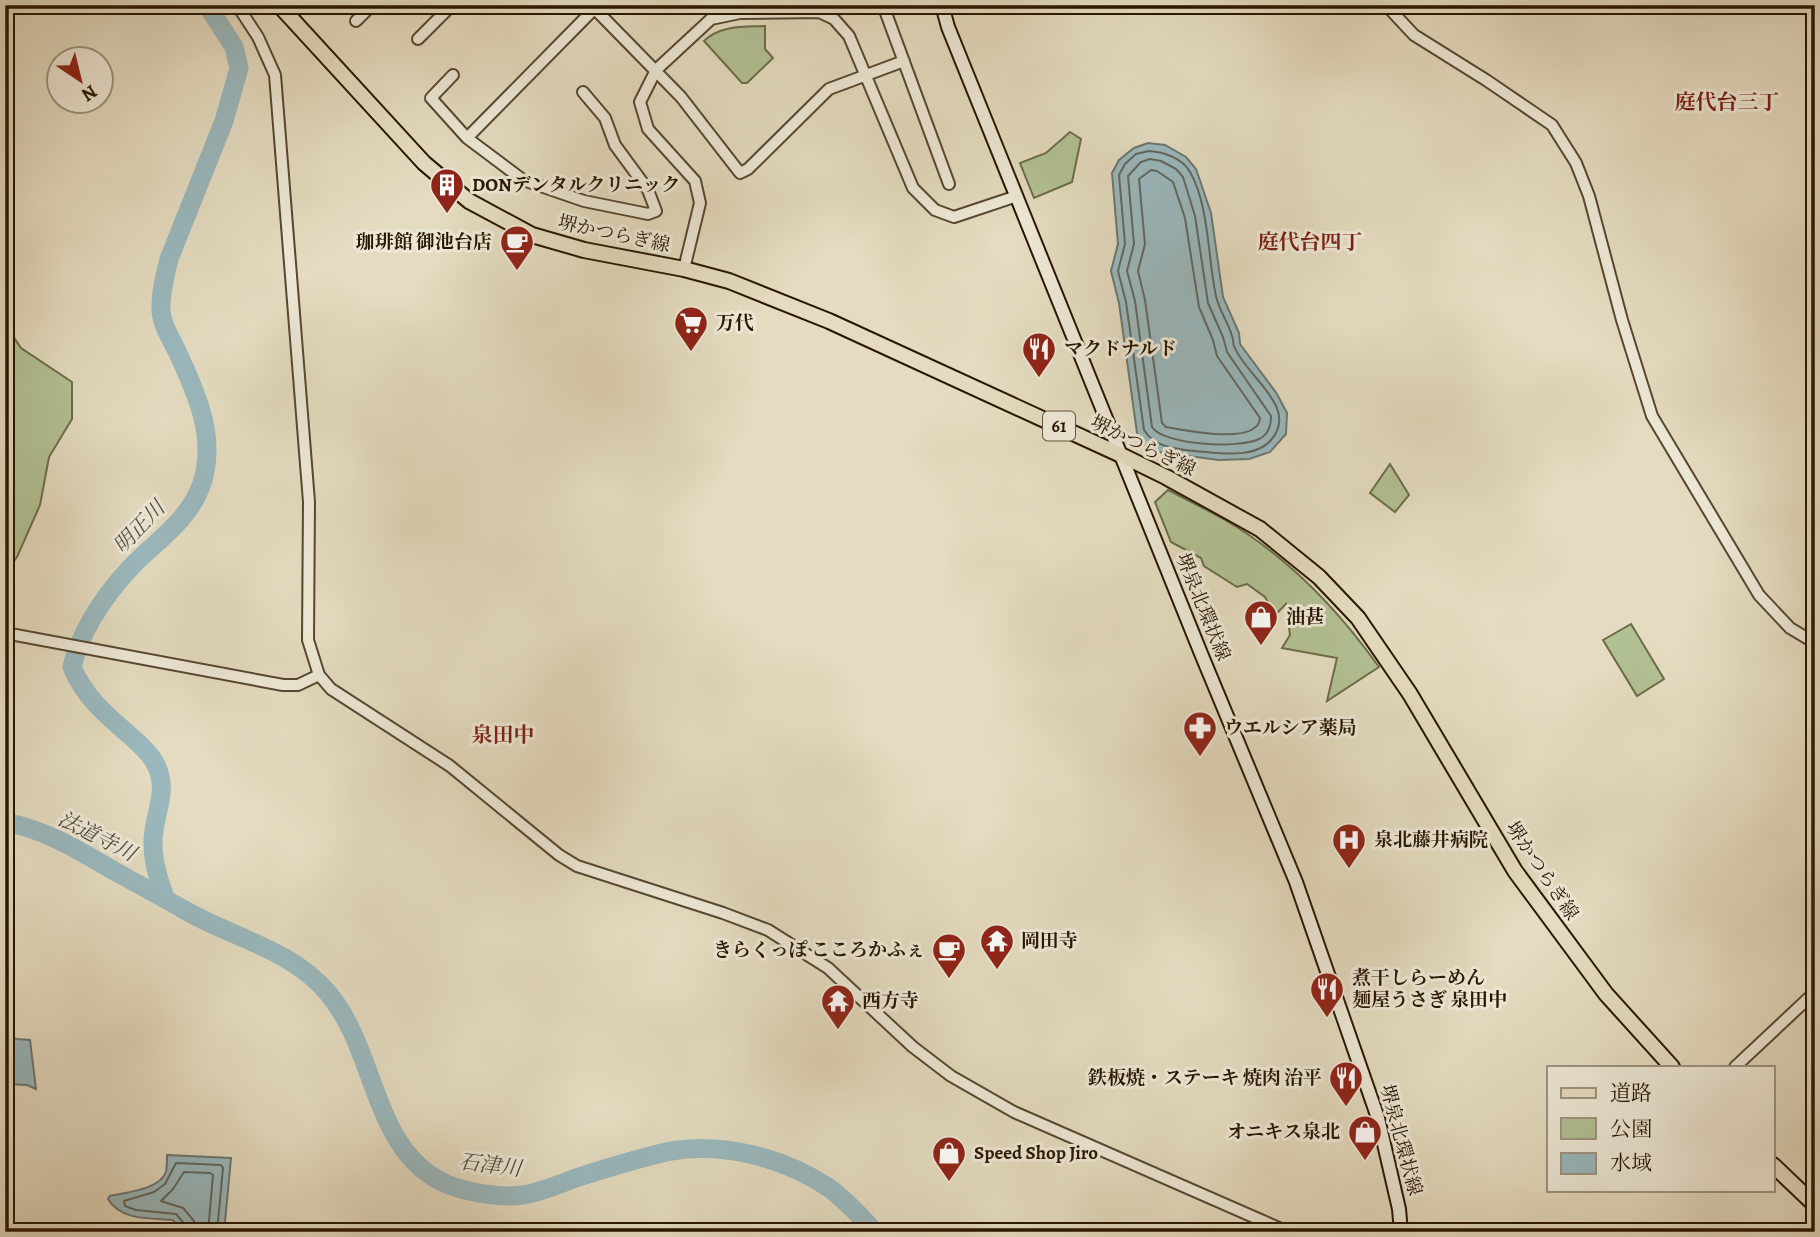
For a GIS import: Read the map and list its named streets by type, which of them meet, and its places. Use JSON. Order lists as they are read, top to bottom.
{
  "streets": {
    "main road": ["堺かつらぎ線", "61", "堺泉北環状線"]
  },
  "crossings": [
    ["堺かつらぎ線", "堺泉北環状線"]
  ],
  "districts": ["庭代台三丁", "庭代台四丁", "泉田中"],
  "water": ["明正川", "法道寺川", "石津川"],
  "places": {
    "building": ["DONデンタルクリニック"],
    "cafe": ["珈琲館 御池台店", "きらくっぽ こころかふぇ"],
    "supermarket": ["万代"],
    "restaurant": ["マクドナルド", "煮干しらーめん 麺屋うさぎ 泉田中", "鉄板焼・ステーキ 焼肉 治平"],
    "shop": ["油甚", "オニキス泉北", "Speed Shop Jiro"],
    "pharmacy": ["ウエルシア薬局"],
    "hospital": ["泉北藤井病院"],
    "temple": ["岡田寺", "西方寺"]
  },
  "legend": ["道路", "公園", "水域"],
  "north": "bottom right"
}
